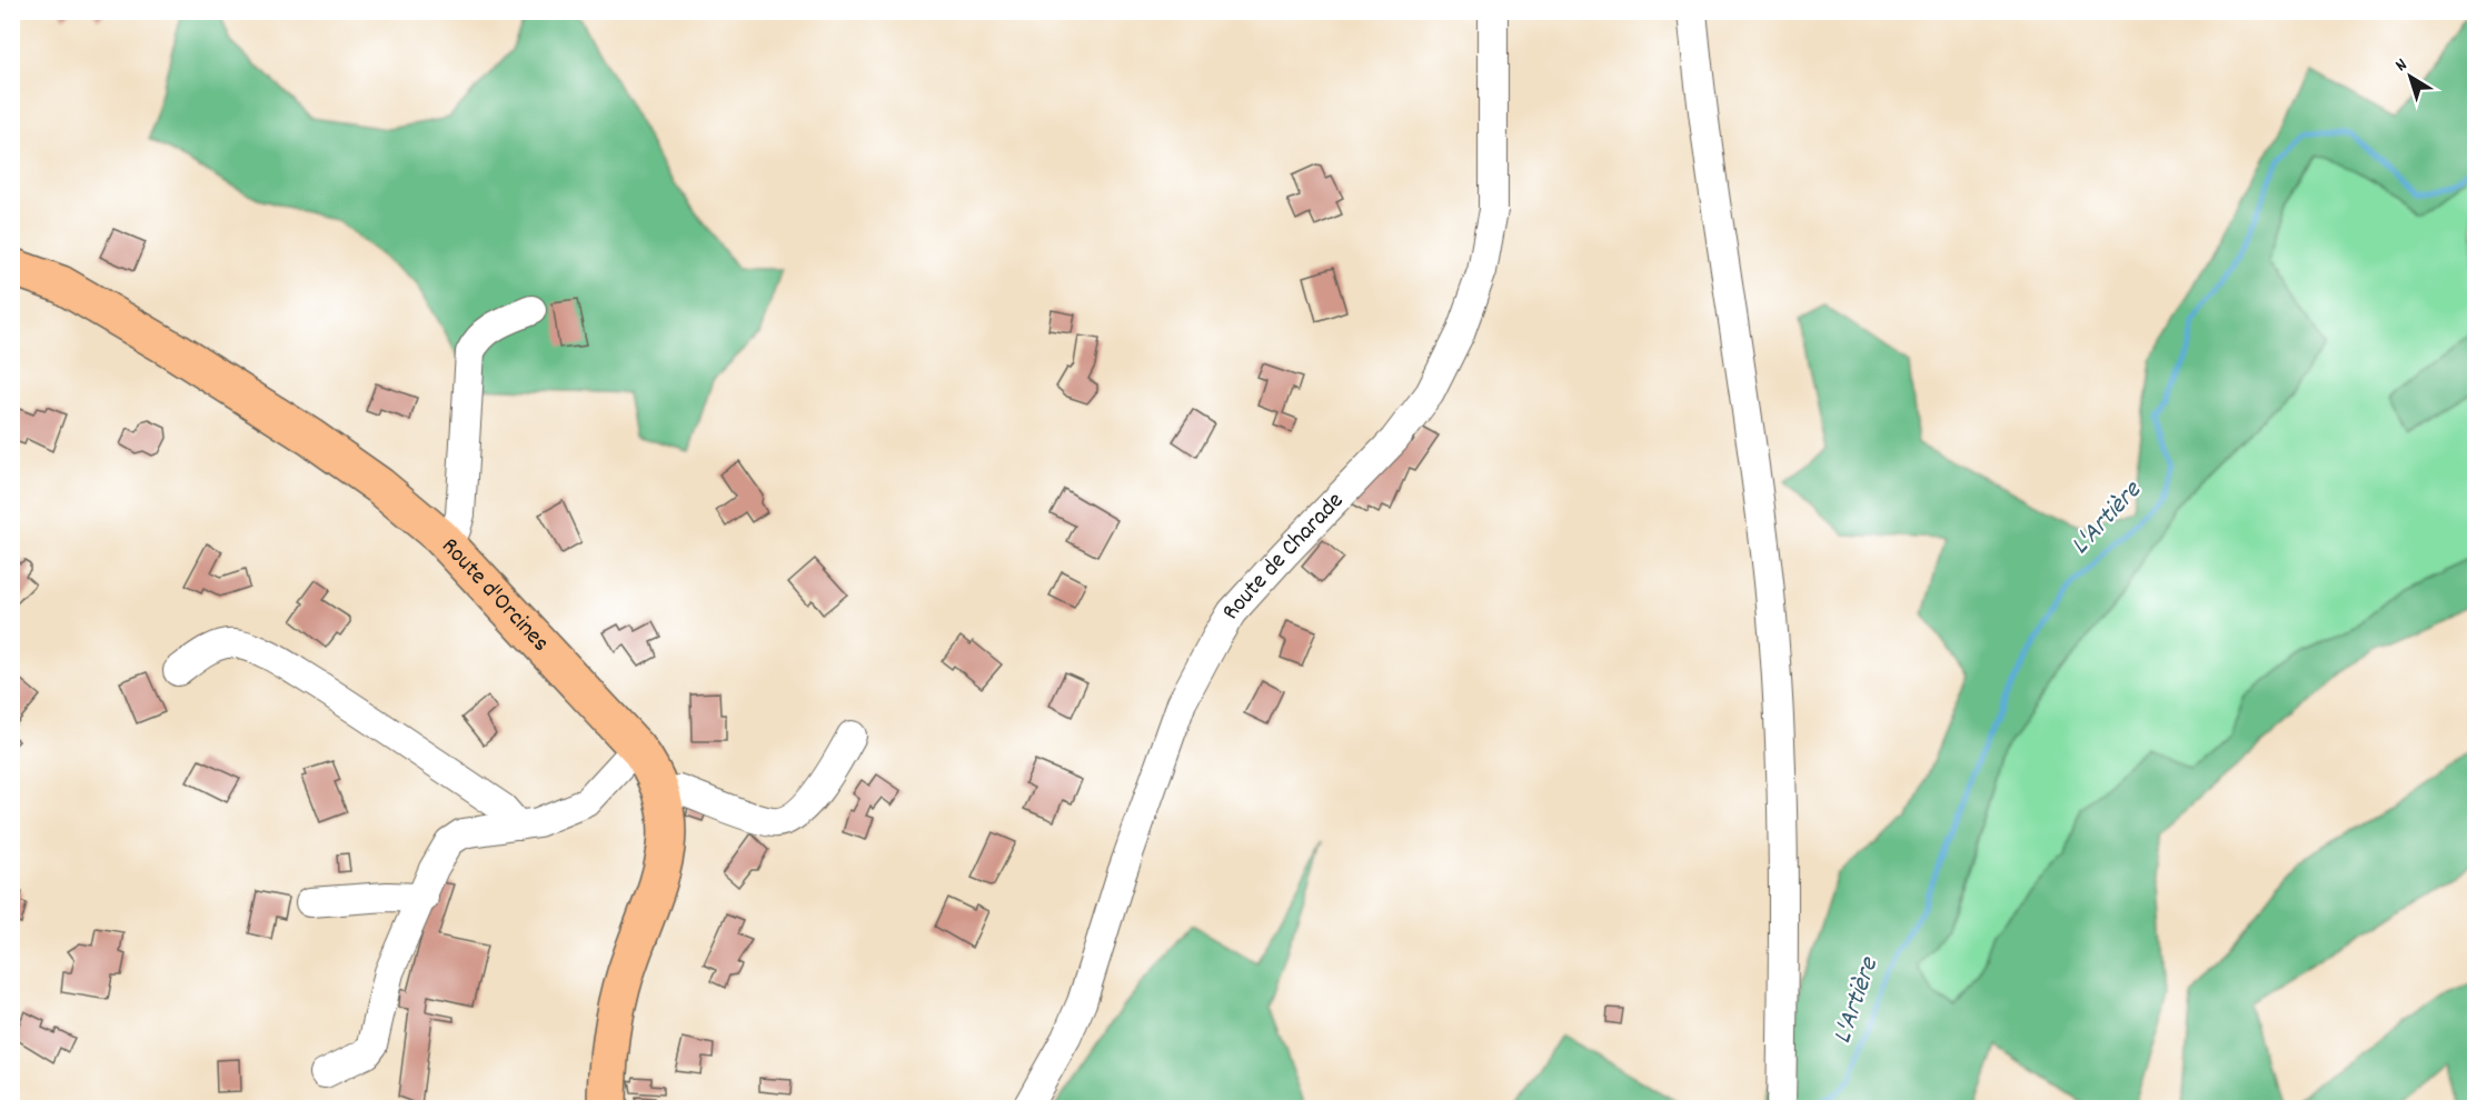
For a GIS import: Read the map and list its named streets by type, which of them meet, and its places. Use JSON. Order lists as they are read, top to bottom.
{
  "streets": {
    "main road": ["Route d'Orcines"],
    "street": ["Route de Charade"]
  },
  "water": ["L'Artière"],
  "north": "top left"
}
